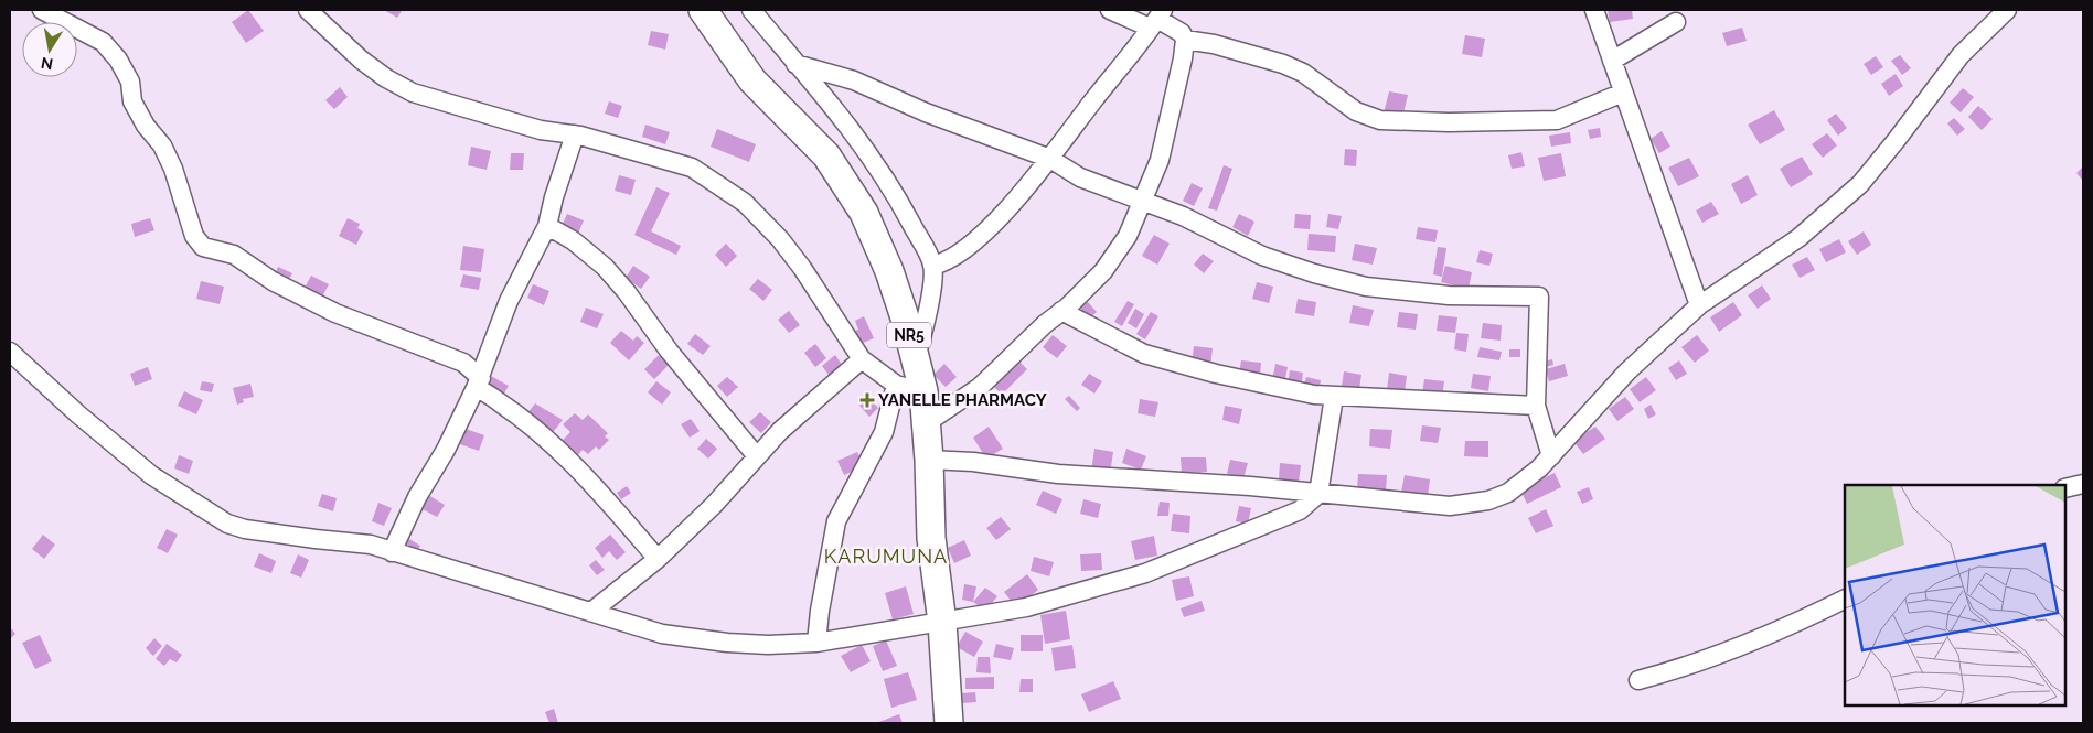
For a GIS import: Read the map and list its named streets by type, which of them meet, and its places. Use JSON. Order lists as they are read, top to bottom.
{
  "streets": {
    "highway": ["NR5"]
  },
  "districts": ["KARUMUNA"],
  "places": {
    "health": ["YANELLE PHARMACY"]
  },
  "north": "bottom"
}
